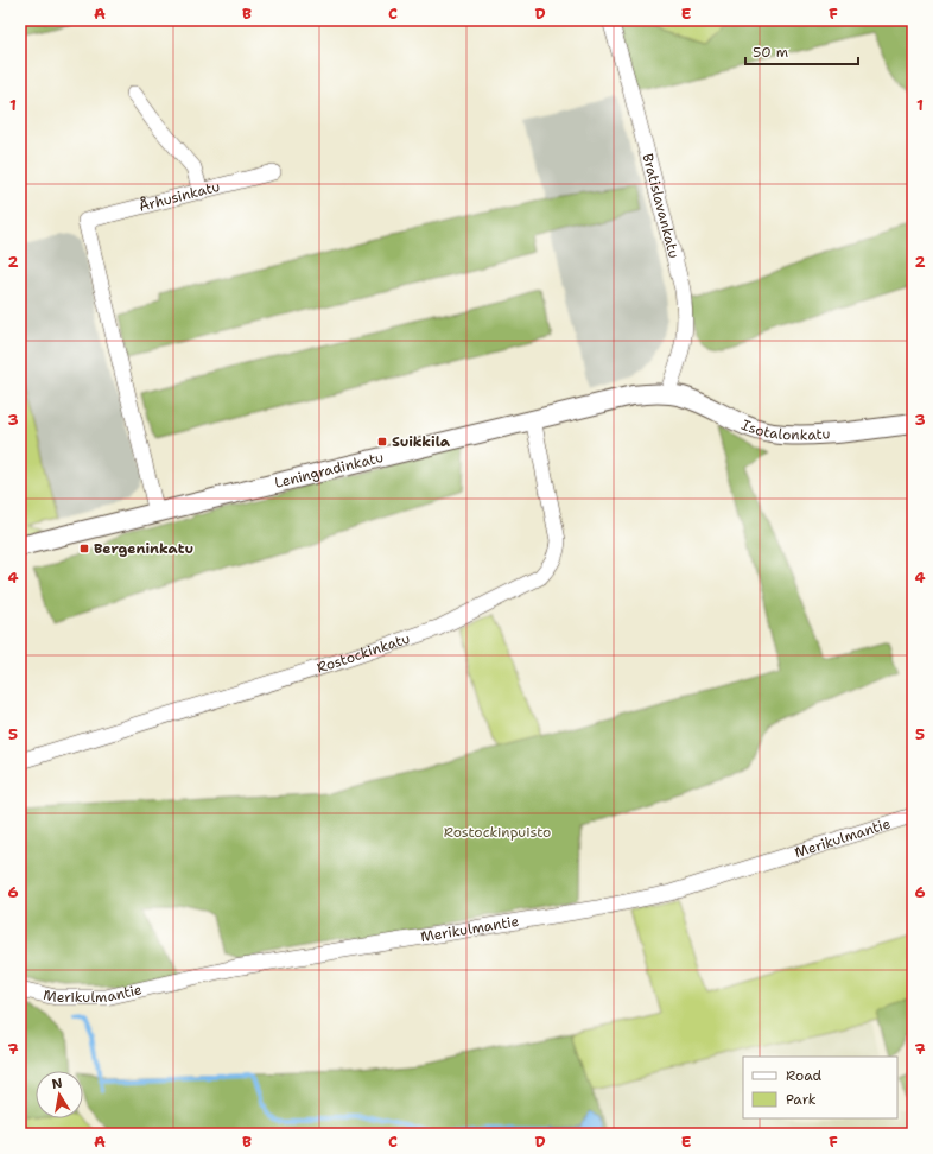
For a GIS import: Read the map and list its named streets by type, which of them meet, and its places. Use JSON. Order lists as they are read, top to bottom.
{
  "streets": {
    "street": [
      "Århusinkatu",
      "Bratislavankatu",
      "Isotalonkatu",
      "Leningradinkatu",
      "Rostockinkatu",
      "Merikulmantie"
    ]
  },
  "crossings": [
    ["Århusinkatu", "Leningradinkatu"],
    ["Bratislavankatu", "Isotalonkatu"],
    ["Bratislavankatu", "Leningradinkatu"],
    ["Isotalonkatu", "Leningradinkatu"],
    ["Leningradinkatu", "Rostockinkatu"]
  ],
  "parks": ["Rostockinpuisto"],
  "places": {
    "transit": ["Suikkila", "Bergeninkatu"]
  },
  "legend": ["Road", "Park"],
  "scale_bar": "50 m",
  "north": "top",
  "grid": {
    "columns": [
      "A",
      "B",
      "C",
      "D",
      "E",
      "F"
    ],
    "rows": [
      "1",
      "2",
      "3",
      "4",
      "5",
      "6",
      "7"
    ]
  }
}
